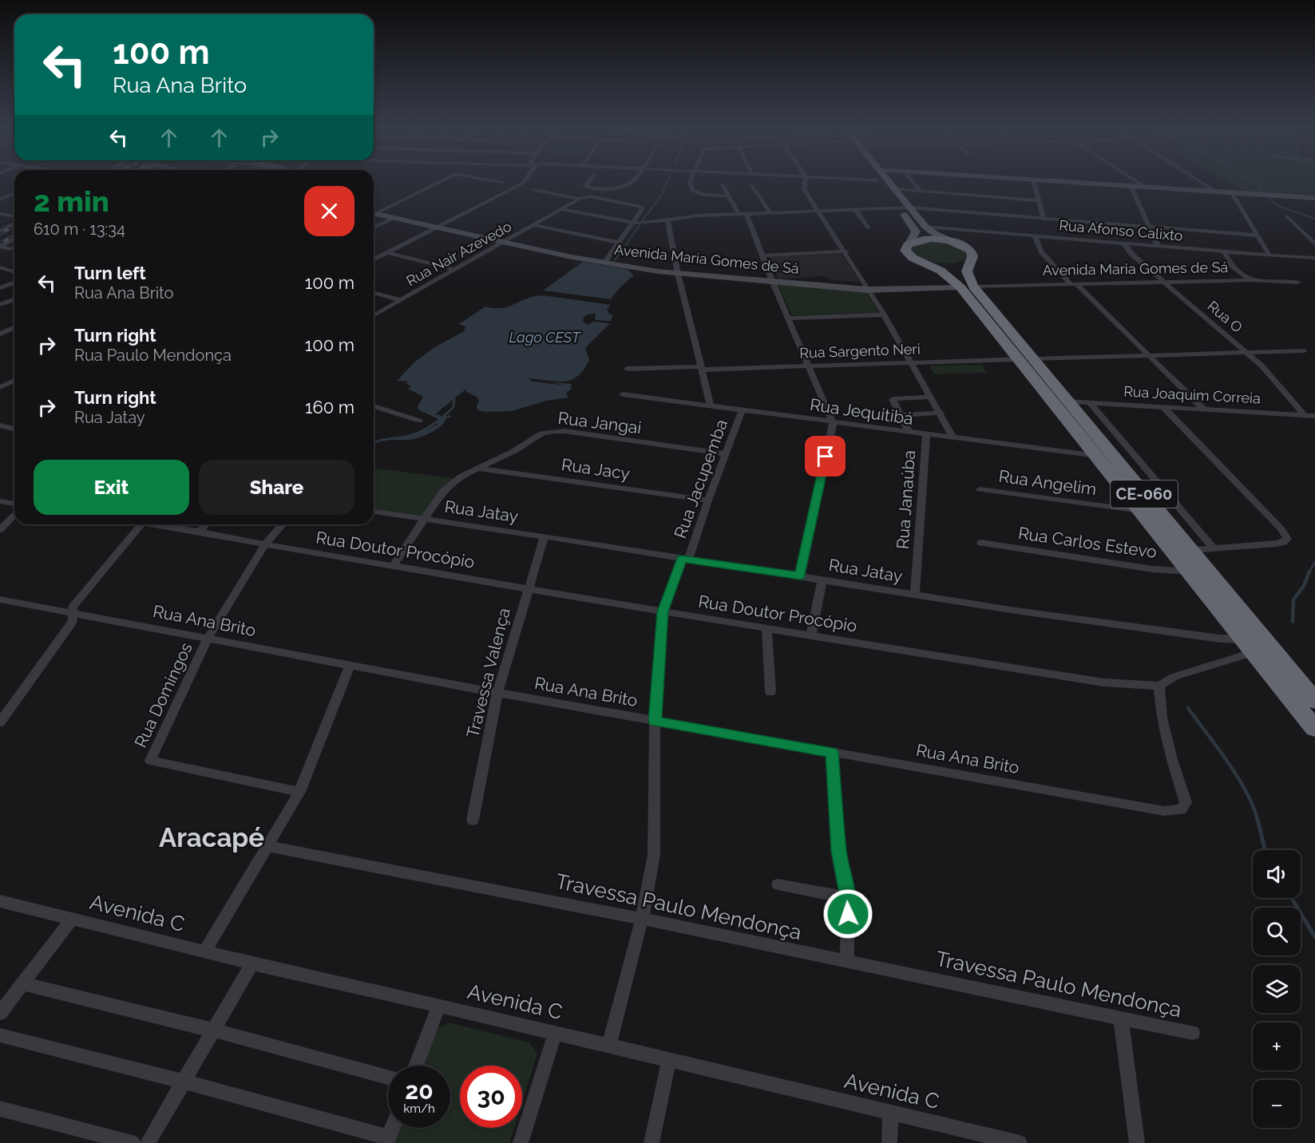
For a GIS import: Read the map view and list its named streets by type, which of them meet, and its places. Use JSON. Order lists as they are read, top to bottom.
{
  "streets": {
    "highway": ["CE-060"],
    "street": [
      "Rua Afonso Calixto",
      "Rua Nair Azevedo",
      "Avenida Maria Gomes de Sá",
      "Rua O",
      "Rua Sargento Neri",
      "Rua Joaquim Correia",
      "Rua Jequitibá",
      "Rua Jangai",
      "Rua Jacy",
      "Rua Jacupemba",
      "Rua Angelim",
      "Rua Janaúba",
      "Rua Jatay",
      "Rua Carlos Estevo",
      "Rua Doutor Procópio",
      "Rua Ana Brito",
      "Travessa Valença",
      "Rua Domingos",
      "Travessa Paulo Mendonça",
      "Avenida C"
    ]
  },
  "crossings": [
    ["Rua Afonso Calixto", "Rua O"],
    ["Rua Nair Azevedo", "Avenida Maria Gomes de Sá"],
    ["Avenida Maria Gomes de Sá", "Rua O"],
    ["Avenida Maria Gomes de Sá", "CE-060"],
    ["Rua O", "Rua Sargento Neri"],
    ["Rua O", "Rua Joaquim Correia"],
    ["Rua Sargento Neri", "CE-060"],
    ["Rua Joaquim Correia", "CE-060"],
    ["Rua Jequitibá", "Rua Jacupemba"],
    ["Rua Jequitibá", "CE-060"],
    ["Rua Jequitibá", "Rua Janaúba"],
    ["Rua Jangai", "Rua Jacy"],
    ["Rua Jangai", "Rua Jacupemba"],
    ["Rua Jangai", "Rua Jatay"],
    ["Rua Jangai", "Rua Doutor Procópio"],
    ["Rua Jacy", "Rua Jacupemba"],
    ["Rua Jacupemba", "Rua Jatay"],
    ["Rua Jacupemba", "Rua Doutor Procópio"],
    ["Rua Jacupemba", "Rua Ana Brito"],
    ["Rua Jacupemba", "Travessa Paulo Mendonça"],
    ["Rua Jacupemba", "Avenida C"],
    ["Rua Angelim", "CE-060"],
    ["CE-060", "Rua Jatay"],
    ["CE-060", "Rua Carlos Estevo"],
    ["Rua Janaúba", "Rua Jatay"],
    ["Rua Jatay", "Travessa Valença"],
    ["Rua Doutor Procópio", "Rua Ana Brito"],
    ["Rua Doutor Procópio", "Travessa Valença"],
    ["Rua Doutor Procópio", "Rua Domingos"],
    ["Rua Ana Brito", "Travessa Valença"],
    ["Rua Ana Brito", "Rua Domingos"]
  ],
  "districts": ["Aracapé"],
  "water": ["Lago CEST"],
  "page": {
    "turn": ["100 m", "Rua Ana Brito"],
    "heading": ["2 min", "610 m · 13:34"],
    "list": [
      {
        "name": "Turn left",
        "note": "Rua Ana Brito",
        "value": "100 m"
      },
      {
        "name": "Turn right",
        "note": "Rua Paulo Mendonça",
        "value": "100 m"
      },
      {
        "name": "Turn right",
        "note": "Rua Jatay",
        "value": "160 m"
      }
    ],
    "buttons": ["Exit", "Share"],
    "map_buttons": ["+", "−"],
    "speed": "20 km/h",
    "limit": "30"
  }
}
